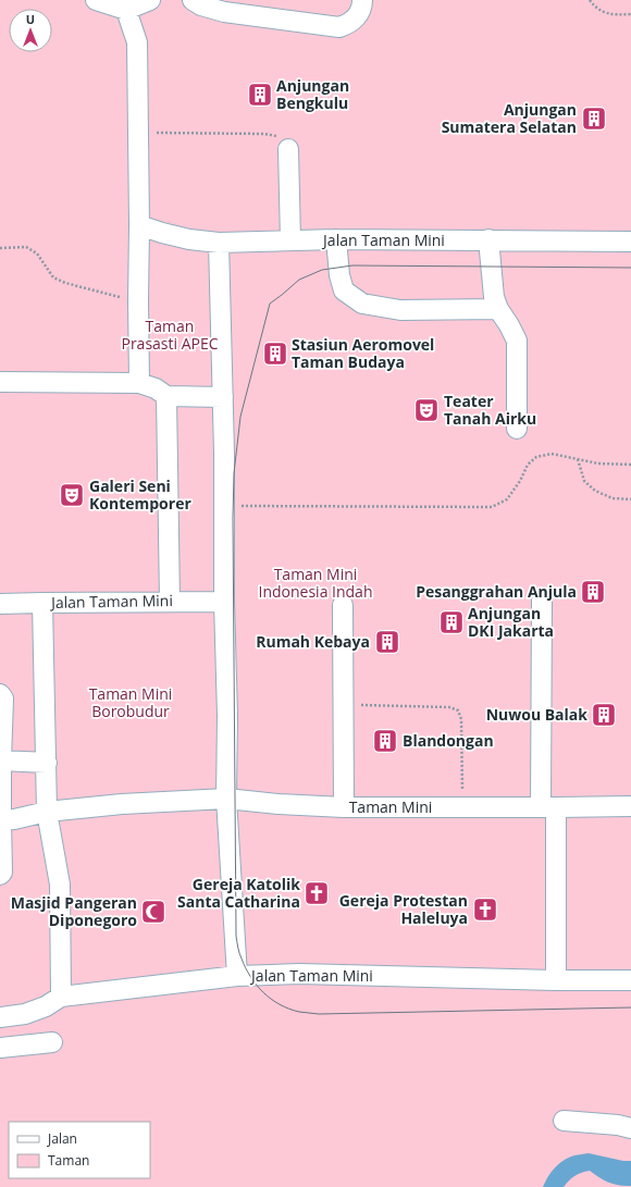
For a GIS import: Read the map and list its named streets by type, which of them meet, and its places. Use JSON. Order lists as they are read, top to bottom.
{
  "streets": {
    "lane": ["Jalan Taman Mini", "Taman Mini"]
  },
  "crossings": [
    ["Jalan Taman Mini", "Taman Mini"]
  ],
  "parks": ["Taman Prasasti APEC", "Taman Mini Indonesia Indah", "Taman Mini Borobudur"],
  "places": {
    "building": [
      "Anjungan Bengkulu",
      "Anjungan Sumatera Selatan",
      "Stasiun Aeromovel Taman Budaya",
      "Pesanggrahan Anjula",
      "Anjungan DKI Jakarta",
      "Rumah Kebaya",
      "Nuwou Balak",
      "Blandongan"
    ],
    "theatre": ["Teater Tanah Airku", "Galeri Seni Kontemporer"],
    "church": ["Gereja Katolik Santa Catharina", "Gereja Protestan Haleluya"],
    "mosque": ["Masjid Pangeran Diponegoro"]
  },
  "legend": ["Jalan", "Taman"],
  "north": "top"
}
